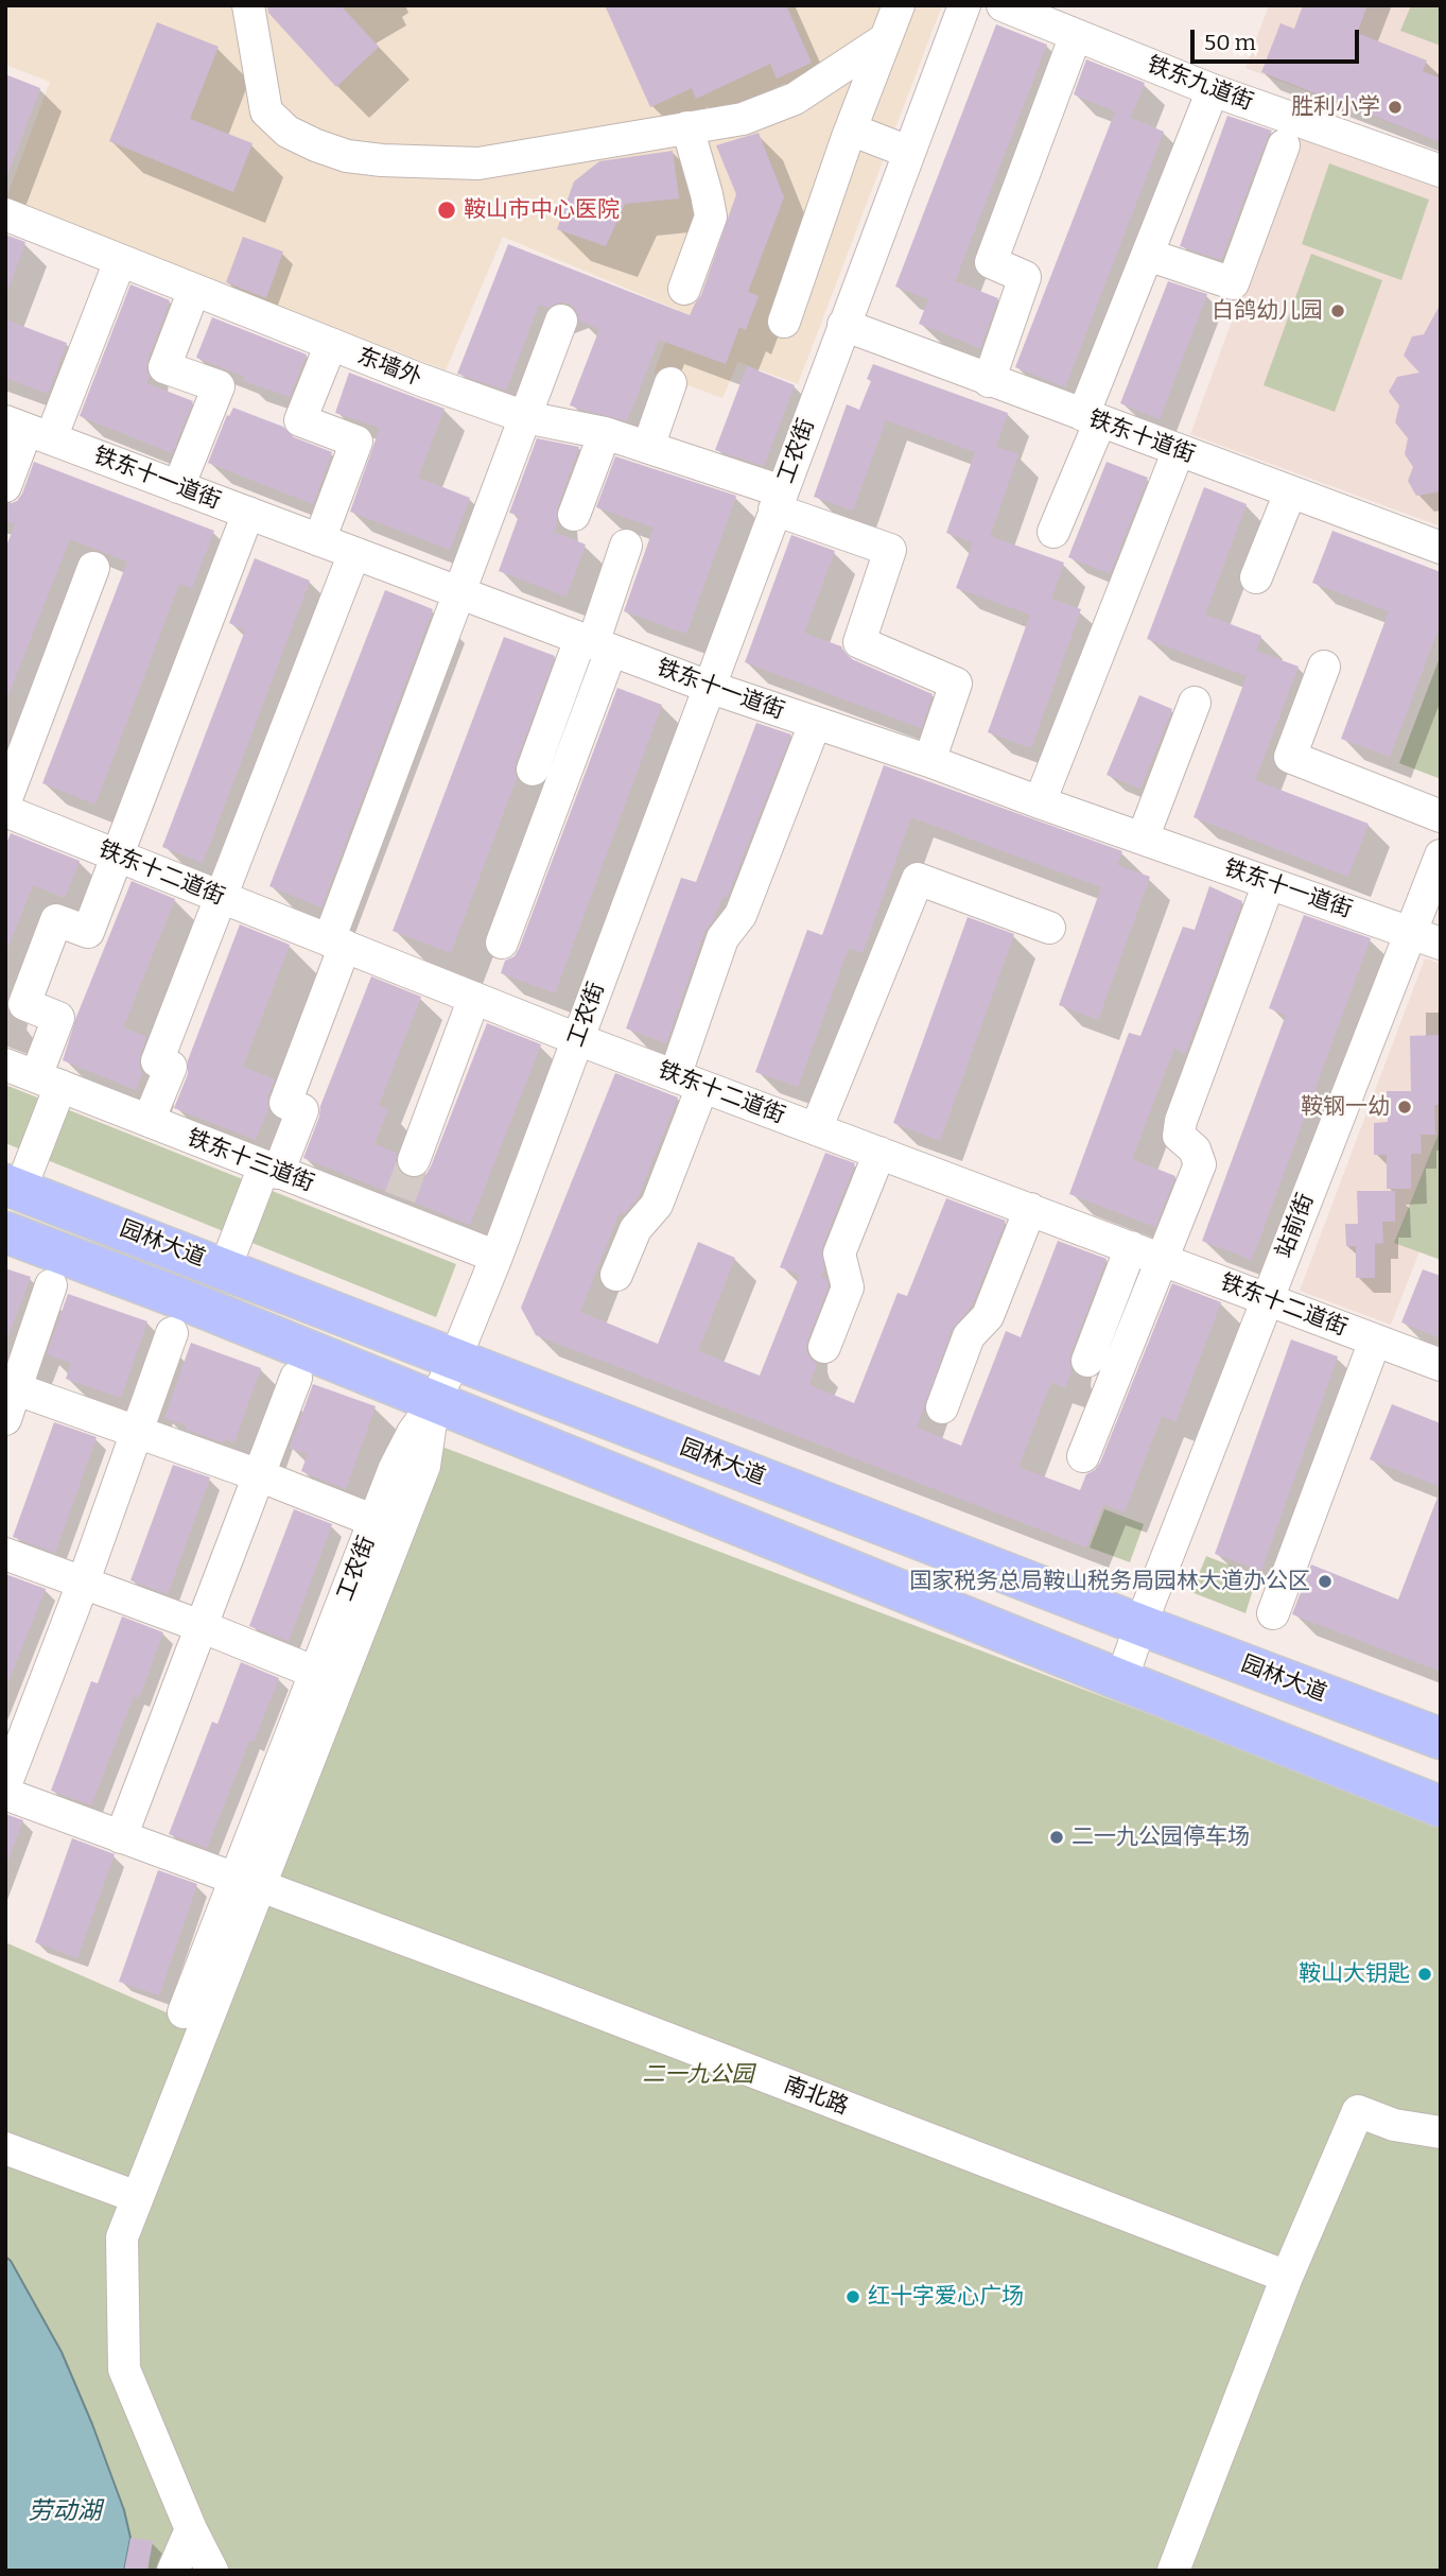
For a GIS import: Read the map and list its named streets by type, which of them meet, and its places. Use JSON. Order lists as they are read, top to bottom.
{
  "streets": {
    "main road": ["园林大道"],
    "street": [
      "铁东九道街",
      "东墙外",
      "铁东十道街",
      "工农街",
      "铁东十一道街",
      "铁东十二道街",
      "铁东十三道街",
      "站前街",
      "南北路"
    ]
  },
  "crossings": [
    ["东墙外", "工农街"],
    ["东墙外", "铁东十一道街"],
    ["铁东十道街", "工农街"],
    ["工农街", "铁东十一道街"],
    ["工农街", "铁东十二道街"],
    ["工农街", "铁东十三道街"],
    ["工农街", "园林大道"],
    ["工农街", "南北路"],
    ["铁东十一道街", "站前街"],
    ["铁东十二道街", "站前街"],
    ["站前街", "园林大道"]
  ],
  "water": ["劳动湖"],
  "parks": ["二一九公园"],
  "places": [
    "胜利小学",
    "鞍山市中心医院",
    "白鸽幼儿园",
    "鞍钢一幼",
    "国家税务总局鞍山税务局园林大道办公区",
    "二一九公园停车场",
    "鞍山大钥匙",
    "红十字爱心广场"
  ],
  "scale_bar": "50 m"
}
